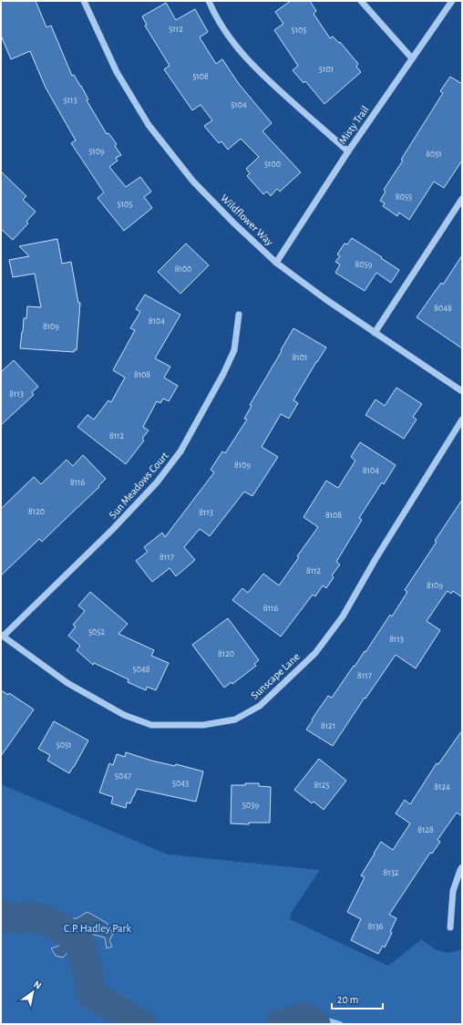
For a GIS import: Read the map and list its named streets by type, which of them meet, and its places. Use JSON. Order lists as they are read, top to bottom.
{
  "streets": {
    "street": [
      "Misty Trail",
      "Wildflower Way",
      "Sun Meadows Court",
      "Sunscape Lane"
    ]
  },
  "crossings": [
    ["Misty Trail", "Wildflower Way"],
    ["Sun Meadows Court", "Sunscape Lane"]
  ],
  "parks": ["C.P. Hadley Park"],
  "house_numbers": [
    "5112",
    "5105",
    "5101",
    "5108",
    "5113",
    "5104",
    "5109",
    "8051",
    "5100",
    "8055",
    "5105",
    "8059",
    "8100",
    "8048",
    "8104",
    "8109",
    "8101",
    "8108",
    "8113",
    "8112",
    "8109",
    "8104",
    "8116",
    "8120",
    "8113",
    "8108",
    "8117",
    "8112",
    "8109",
    "8116",
    "5052",
    "8113",
    "8120",
    "5048",
    "8117",
    "8121",
    "5051",
    "5047",
    "5043",
    "8125",
    "8124",
    "5039",
    "8128",
    "8132",
    "8136"
  ],
  "scale_bar": "20 m",
  "north": "top right"
}
